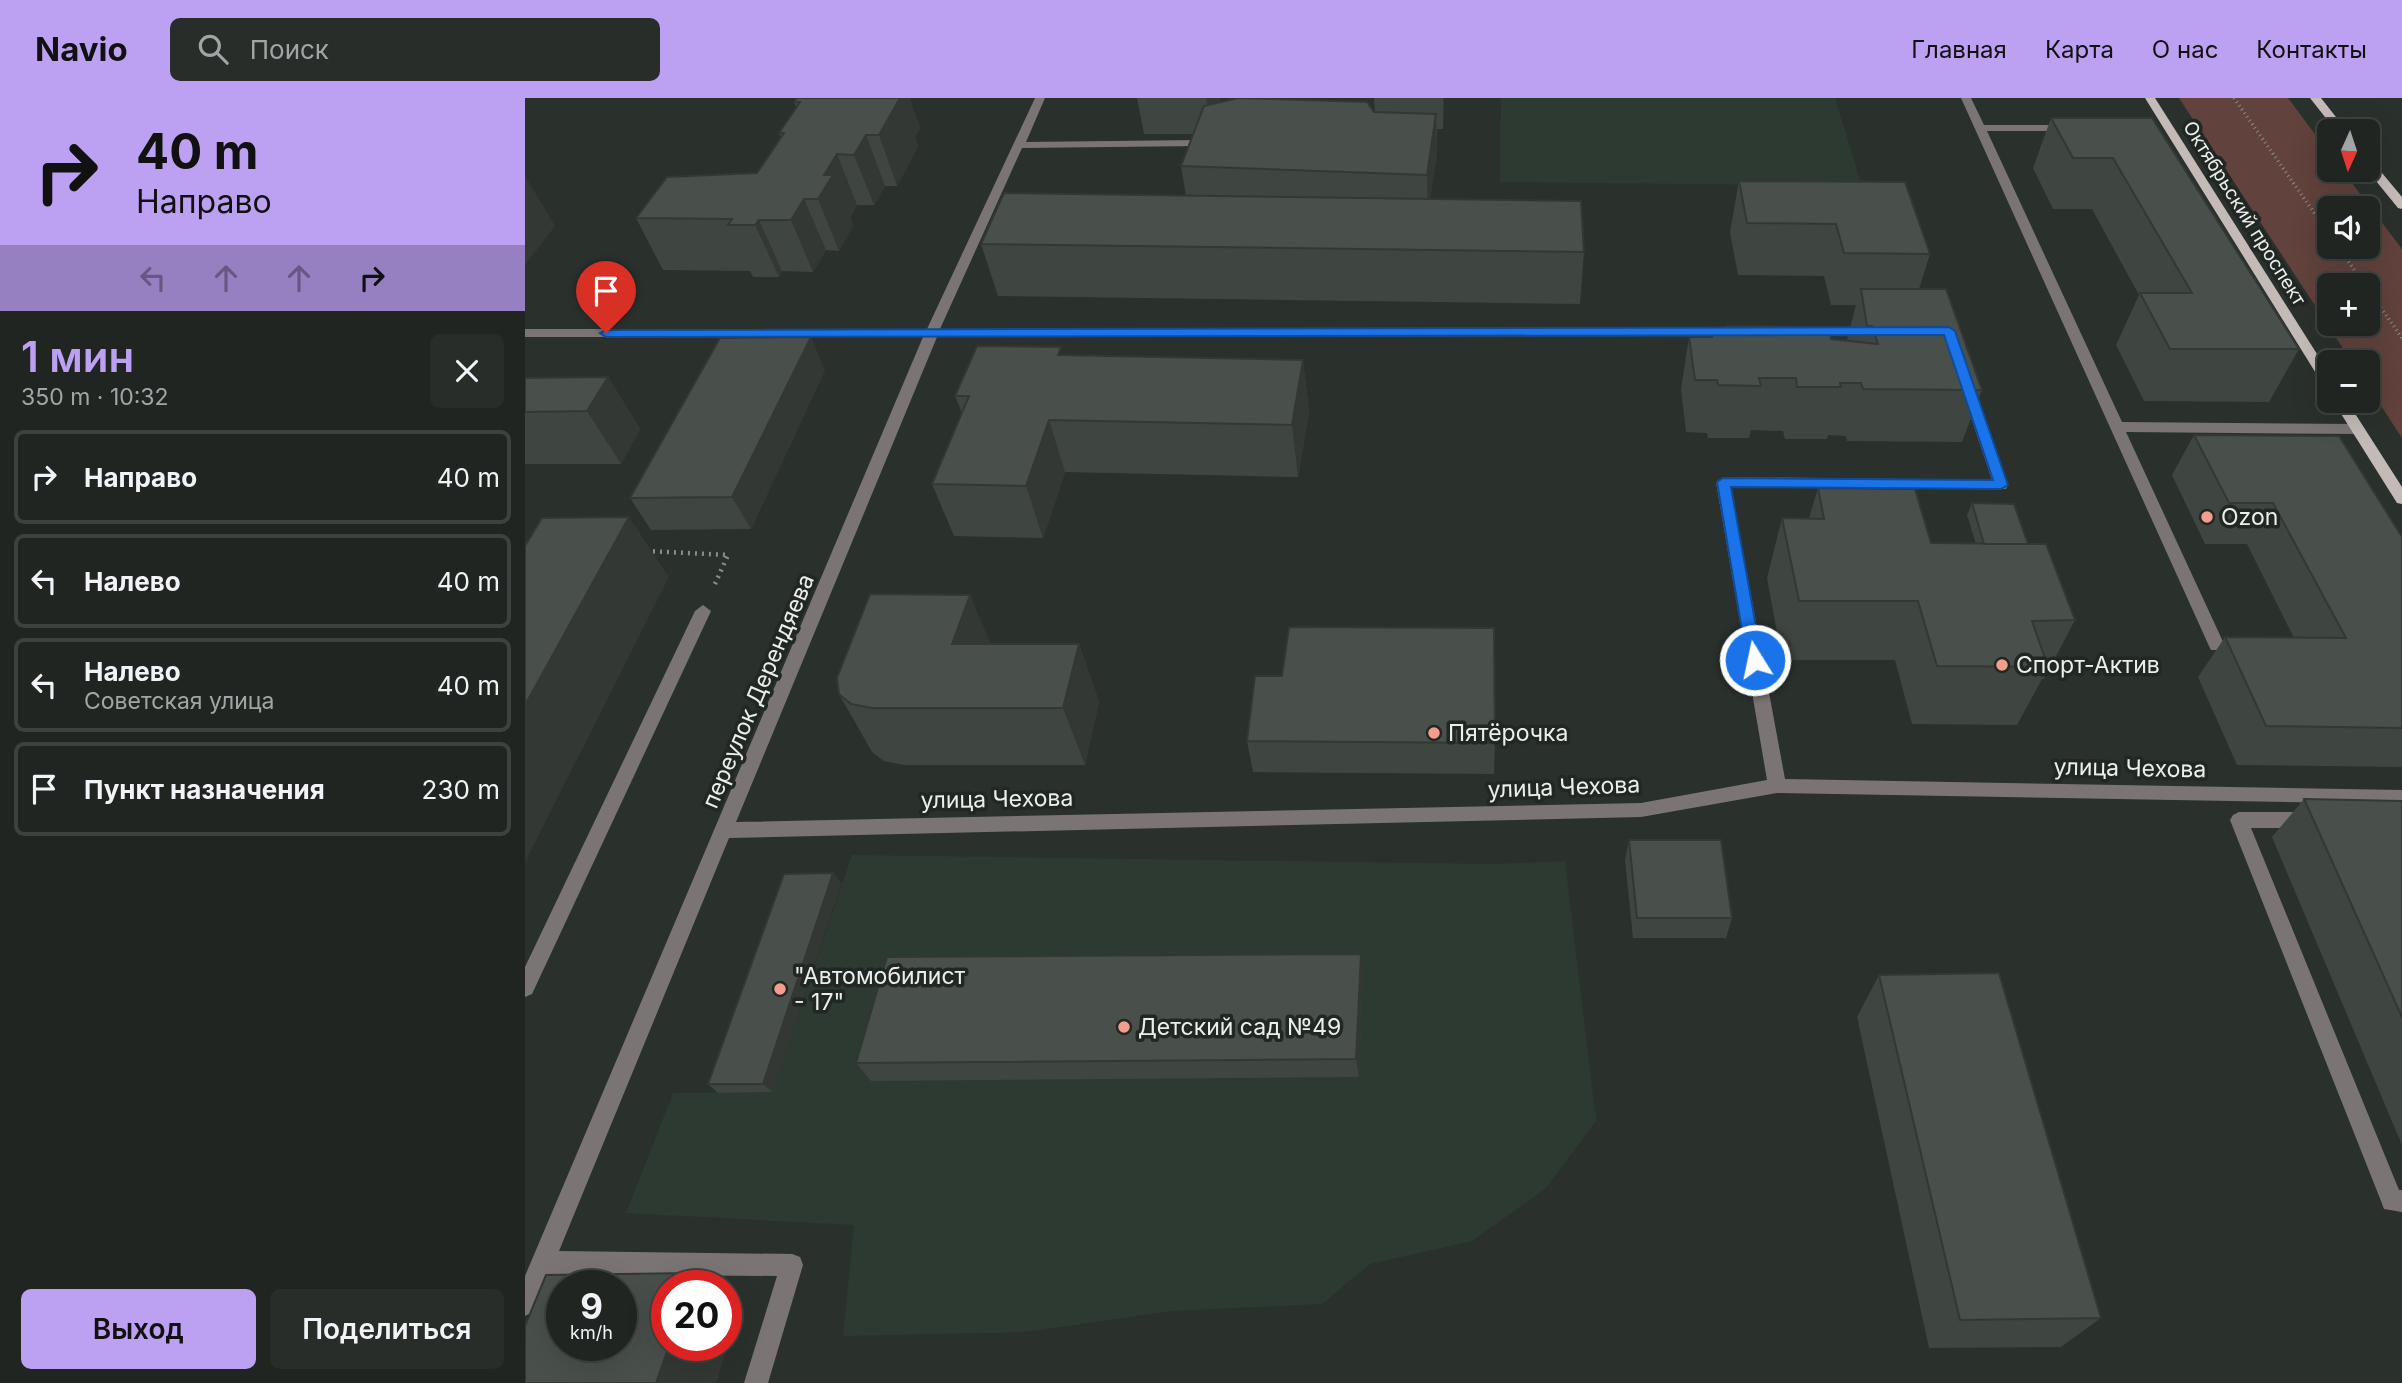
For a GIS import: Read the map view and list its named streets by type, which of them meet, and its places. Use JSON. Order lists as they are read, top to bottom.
{
  "streets": {
    "main road": ["Октябрьский проспект"],
    "street": ["переулок Дерендяева", "улица Чехова"]
  },
  "crossings": [
    ["переулок Дерендяева", "улица Чехова"]
  ],
  "places": [
    "Ozon",
    "Спорт-Актив",
    "Пятёрочка",
    "\"Автомобилист - 17\"",
    "Детский сад №49"
  ],
  "north": "bottom",
  "page": {
    "header": "Navio",
    "search": "Поиск",
    "nav": [
      "Главная",
      "Карта",
      "О нас",
      "Контакты"
    ],
    "turn": ["40 m", "Направо"],
    "map_buttons": ["+", "−"],
    "heading": ["1 мин", "350 m · 10:32"],
    "list": [
      {
        "name": "Направо",
        "value": "40 m"
      },
      {
        "name": "Налево",
        "value": "40 m"
      },
      {
        "name": "Налево",
        "note": "Советская улица",
        "value": "40 m"
      },
      {
        "name": "Пункт назначения",
        "value": "230 m"
      }
    ],
    "speed": "9 km/h",
    "limit": "20",
    "buttons": ["Выход", "Поделиться"]
  }
}
